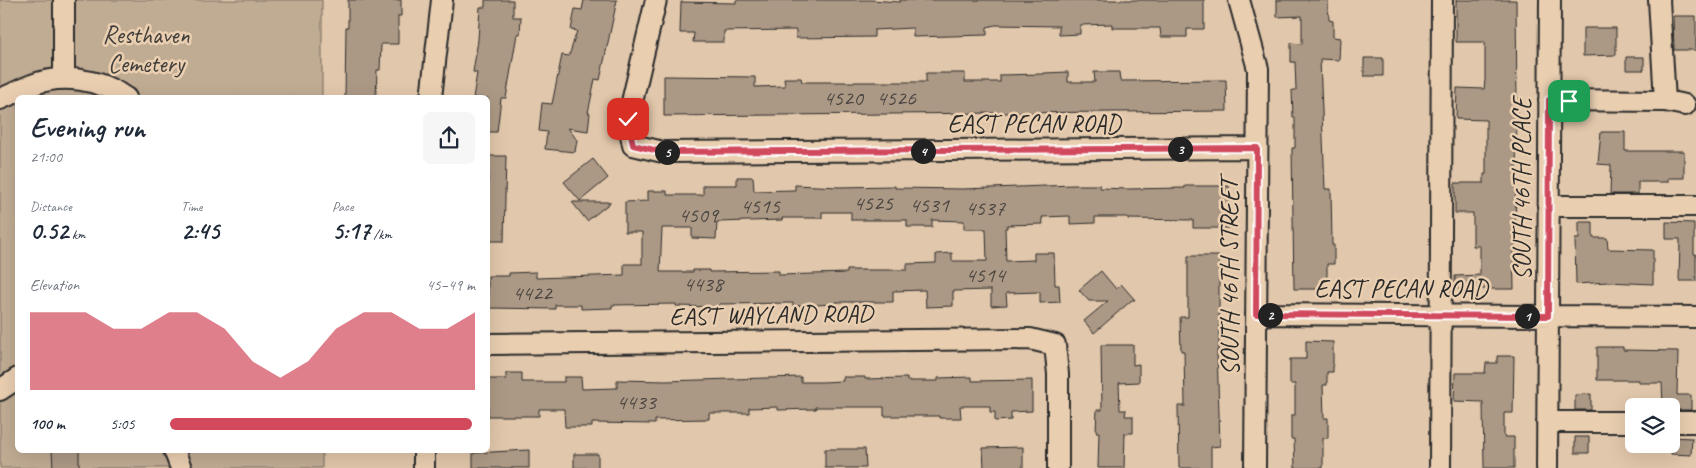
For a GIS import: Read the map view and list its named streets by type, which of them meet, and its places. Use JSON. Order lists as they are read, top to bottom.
{
  "streets": {
    "street": [
      "EAST PECAN ROAD",
      "SOUTH 46TH PLACE",
      "SOUTH 46TH STREET",
      "EAST WAYLAND ROAD"
    ]
  },
  "crossings": [
    ["EAST PECAN ROAD", "SOUTH 46TH PLACE"],
    ["EAST PECAN ROAD", "SOUTH 46TH STREET"]
  ],
  "parks": ["Resthaven Cemetery"],
  "house_numbers": [
    "4520",
    "4526",
    "4525",
    "4531",
    "4515",
    "4537",
    "4509",
    "4514",
    "4438",
    "4422",
    "4433"
  ],
  "page": {
    "heading": ["Evening run", "21:00"],
    "pins": [
      "3",
      "4",
      "5",
      "2",
      "1"
    ],
    "stats": [
      ["Distance", "0.52 km"],
      ["Time", "2:45"],
      ["Pace", "5:17 /km"]
    ],
    "chart": ["Elevation", "45–49 m"],
    "list": [
      {
        "name": "100 m",
        "note": "5:05"
      }
    ]
  }
}
